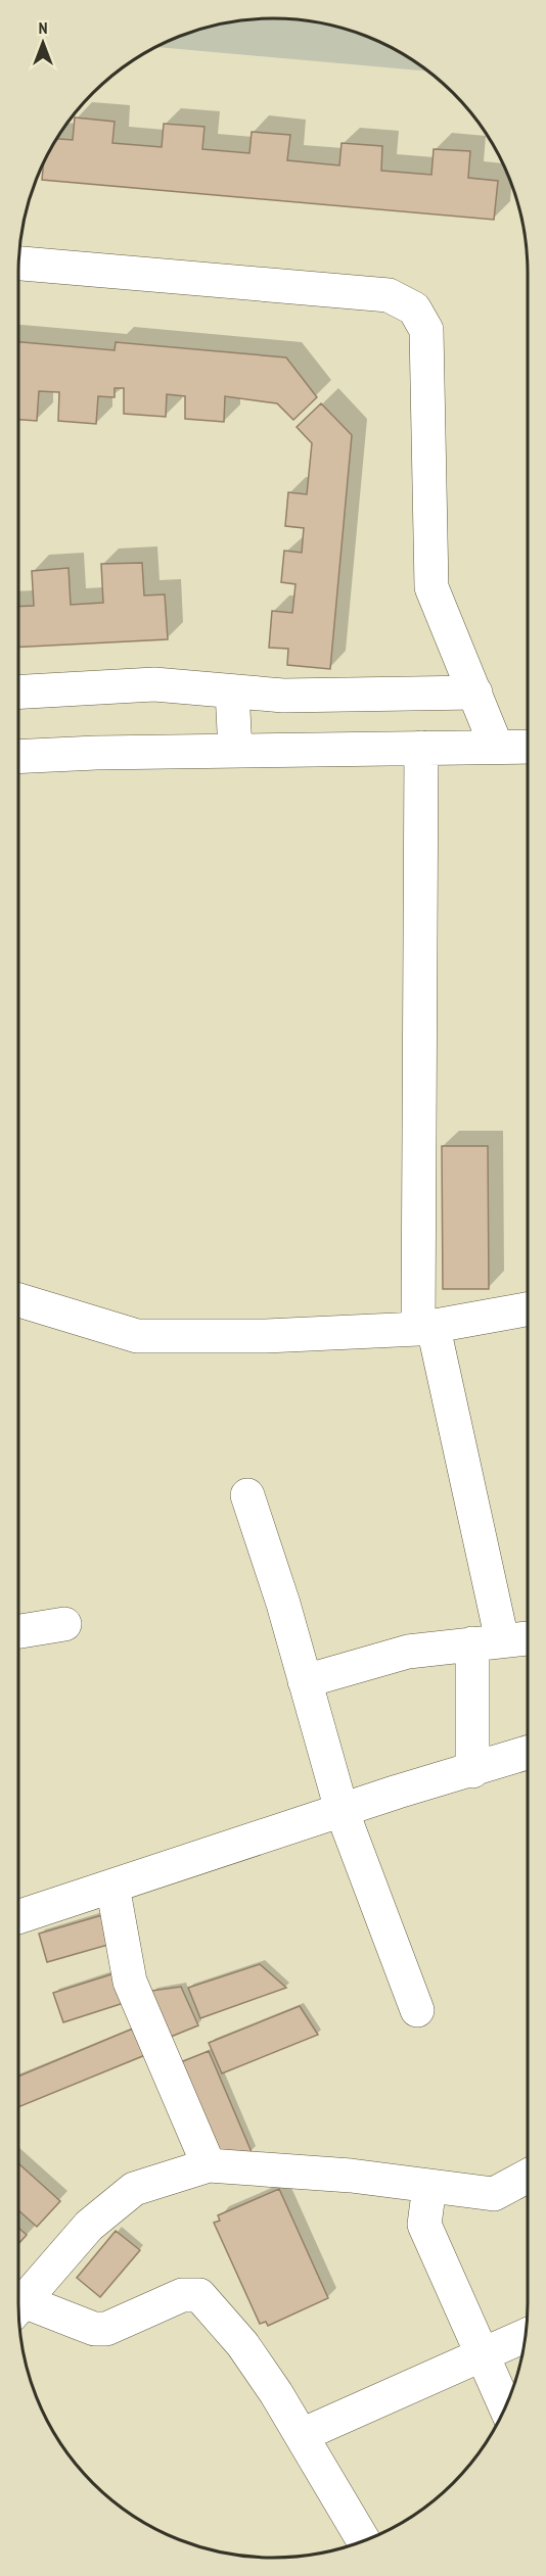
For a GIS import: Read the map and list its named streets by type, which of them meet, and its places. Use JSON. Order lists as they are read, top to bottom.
{
  "north": "top"
}
